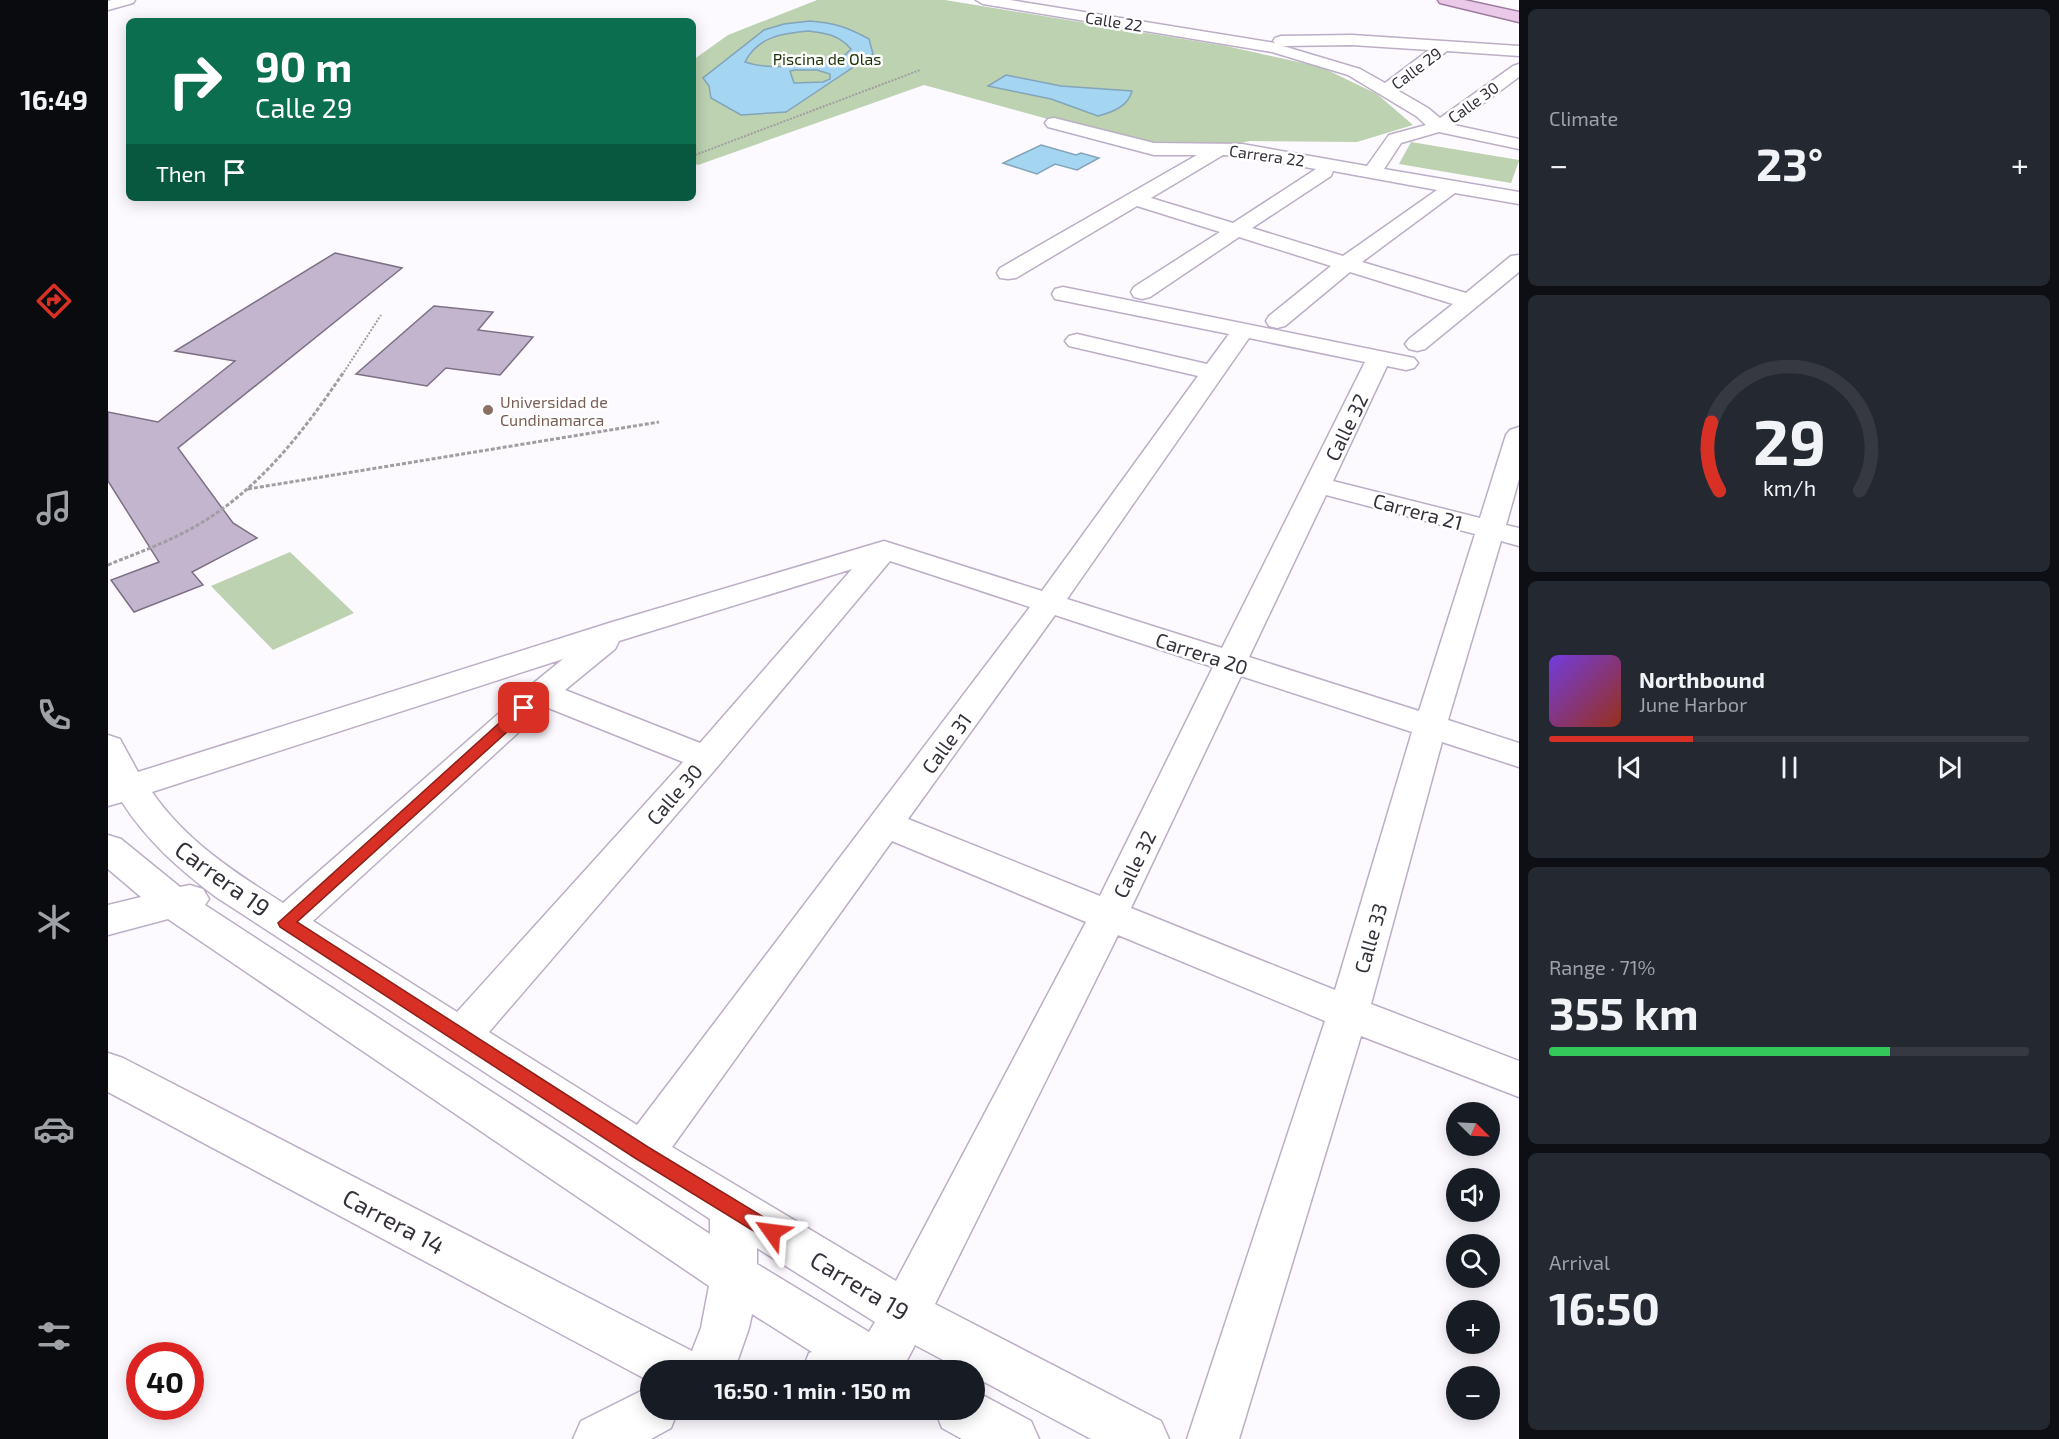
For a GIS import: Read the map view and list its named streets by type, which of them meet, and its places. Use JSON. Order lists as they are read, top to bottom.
{
  "streets": {
    "street": [
      "Calle 22",
      "Calle 29",
      "Calle 30",
      "Carrera 22",
      "Calle 32",
      "Carrera 21",
      "Carrera 20",
      "Calle 31",
      "Carrera 19",
      "Calle 33",
      "Carrera 14"
    ]
  },
  "crossings": [
    ["Calle 30", "Carrera 22"],
    ["Calle 30", "Carrera 20"],
    ["Calle 30", "Carrera 19"],
    ["Calle 32", "Carrera 21"],
    ["Calle 32", "Carrera 20"],
    ["Calle 32", "Carrera 19"],
    ["Carrera 21", "Calle 33"],
    ["Carrera 20", "Calle 31"],
    ["Carrera 20", "Calle 33"],
    ["Calle 31", "Carrera 19"]
  ],
  "parks": ["Piscina de Olas"],
  "places": ["Universidad de Cundinamarca"],
  "north": "bottom right",
  "page": {
    "tabs": "16:49",
    "tile": [
      "Climate",
      ["Range · 71%", "355 km"],
      ["Arrival", "16:50"]
    ],
    "turn": ["90 m", "Calle 29"],
    "heat": ["−", "23°", "+"],
    "then": "Then",
    "song": ["Northbound", "June Harbor"],
    "map_buttons": ["+", "−"],
    "limit": "40",
    "trip": "16:50 · 1 min · 150 m",
    "gauge": ["29", "km/h"]
  }
}
